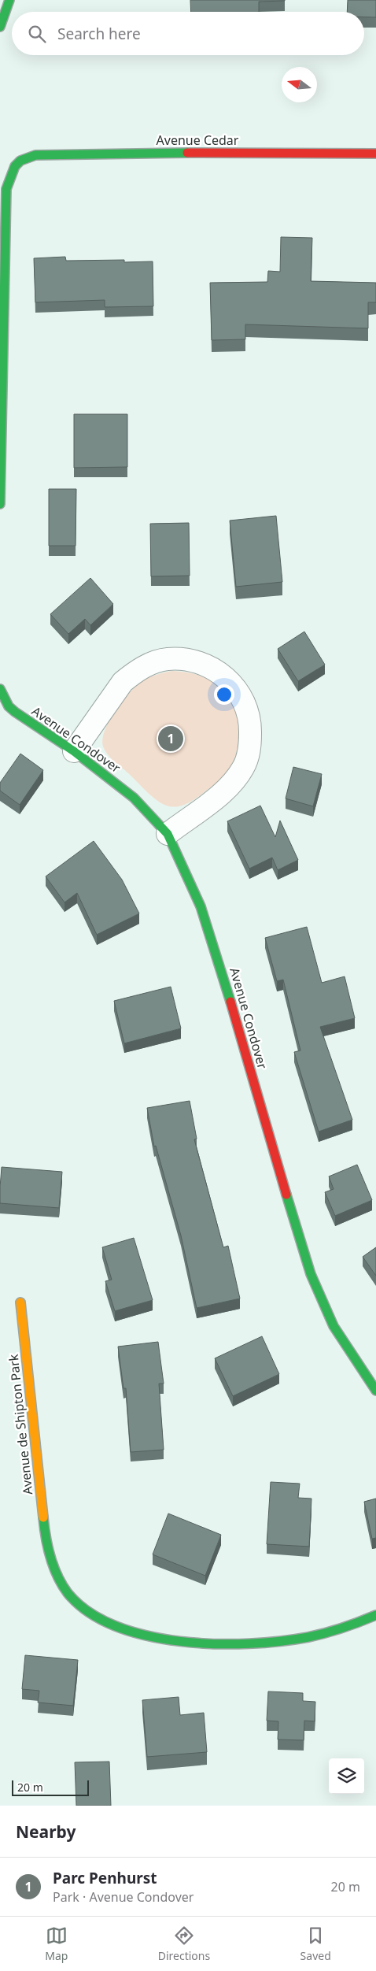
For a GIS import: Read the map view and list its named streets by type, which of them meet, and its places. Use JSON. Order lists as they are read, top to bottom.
{
  "streets": {
    "main road": ["Avenue Cedar", "Avenue Condover", "Avenue de Shipton Park"]
  },
  "scale_bar": "20 m",
  "north": "left",
  "page": {
    "search": "Search here",
    "pins": "1",
    "scale": "20 m",
    "heading": "Nearby",
    "list": [
      {
        "mark": "1",
        "name": "Parc Penhurst",
        "note": "Park · Avenue Condover",
        "value": "20 m"
      }
    ],
    "nav": ["Map", "Directions", "Saved"]
  }
}
